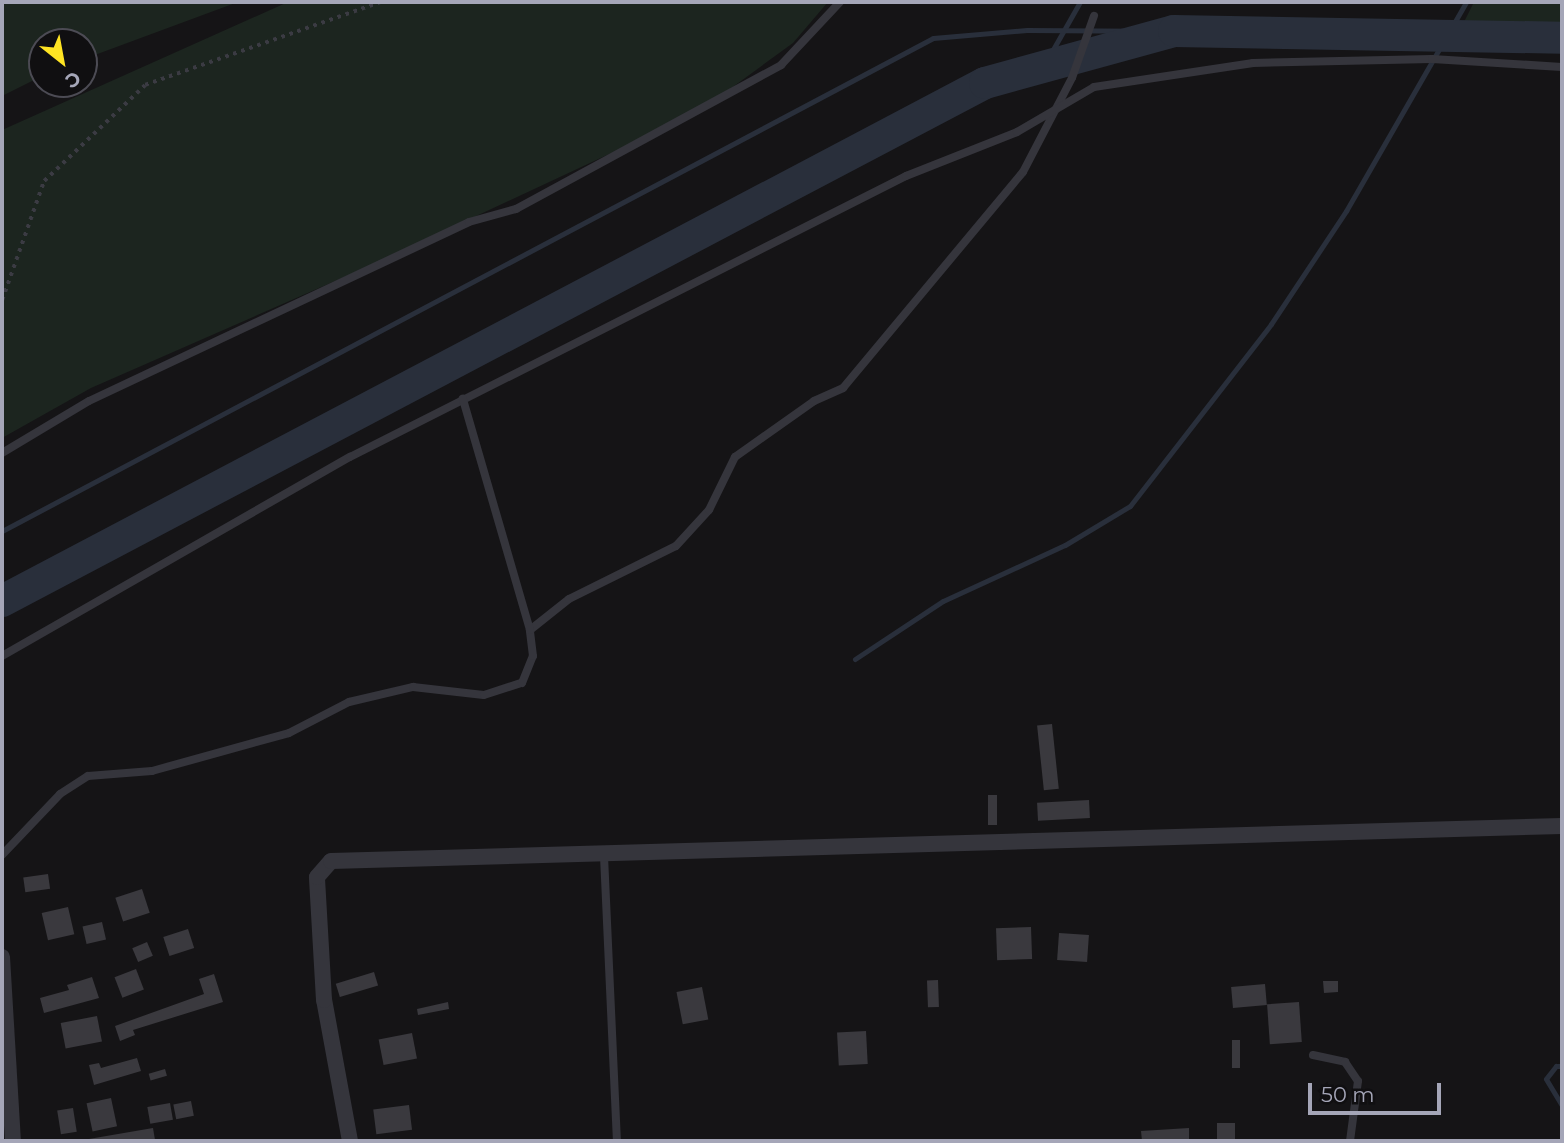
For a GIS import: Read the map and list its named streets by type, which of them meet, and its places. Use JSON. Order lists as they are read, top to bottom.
{
  "scale_bar": "50 m",
  "north": "bottom right"
}
